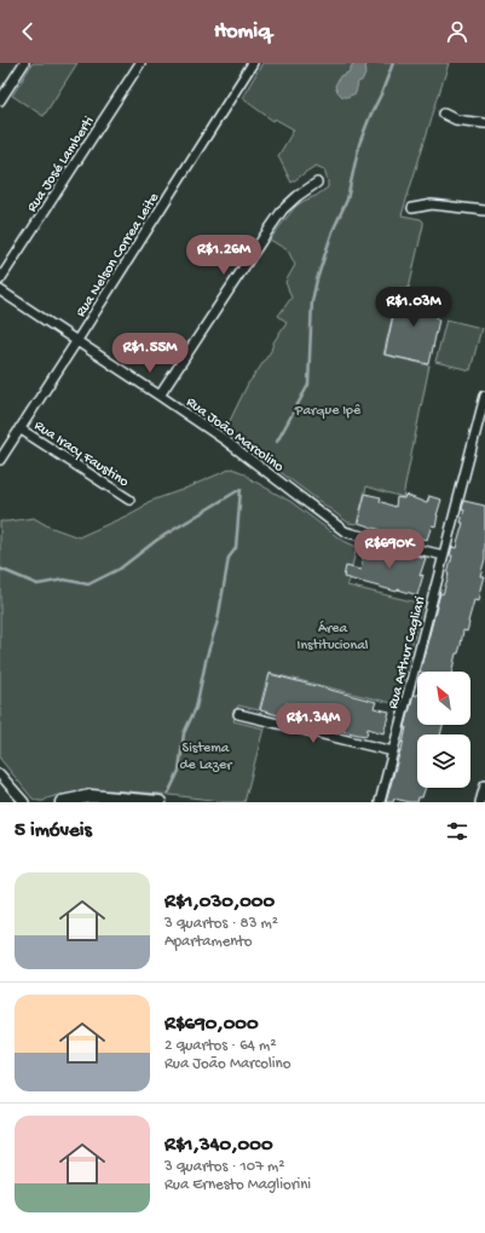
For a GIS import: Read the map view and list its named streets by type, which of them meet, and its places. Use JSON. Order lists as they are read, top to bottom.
{
  "streets": {
    "street": [
      "Rua José Lamberti",
      "Rua Nelson Correa Leite",
      "Rua João Marcolino",
      "Rua Iracy Faustino",
      "Rua Arthur Cagliari"
    ]
  },
  "crossings": [
    ["Rua Nelson Correa Leite", "Rua João Marcolino"],
    ["Rua Nelson Correa Leite", "Rua Iracy Faustino"],
    ["Rua João Marcolino", "Rua Arthur Cagliari"]
  ],
  "parks": ["Parque Ipê", "Área Institucional", "Sistema de Lazer"],
  "north": "top left",
  "page": {
    "header": "Homiq",
    "price": [
      "R$1.26M",
      "R$1.03M",
      "R$1.55M",
      "R$690K",
      "R$1.34M"
    ],
    "heading": "5 imóveis",
    "list": [
      {
        "name": "R$1,030,000",
        "note": "3 quartos · 83 m² · Apartamento"
      },
      {
        "name": "R$690,000",
        "note": "2 quartos · 64 m² · Rua João Marcolino"
      },
      {
        "name": "R$1,340,000",
        "note": "3 quartos · 107 m² · Rua Ernesto Magliorini"
      }
    ]
  }
}
